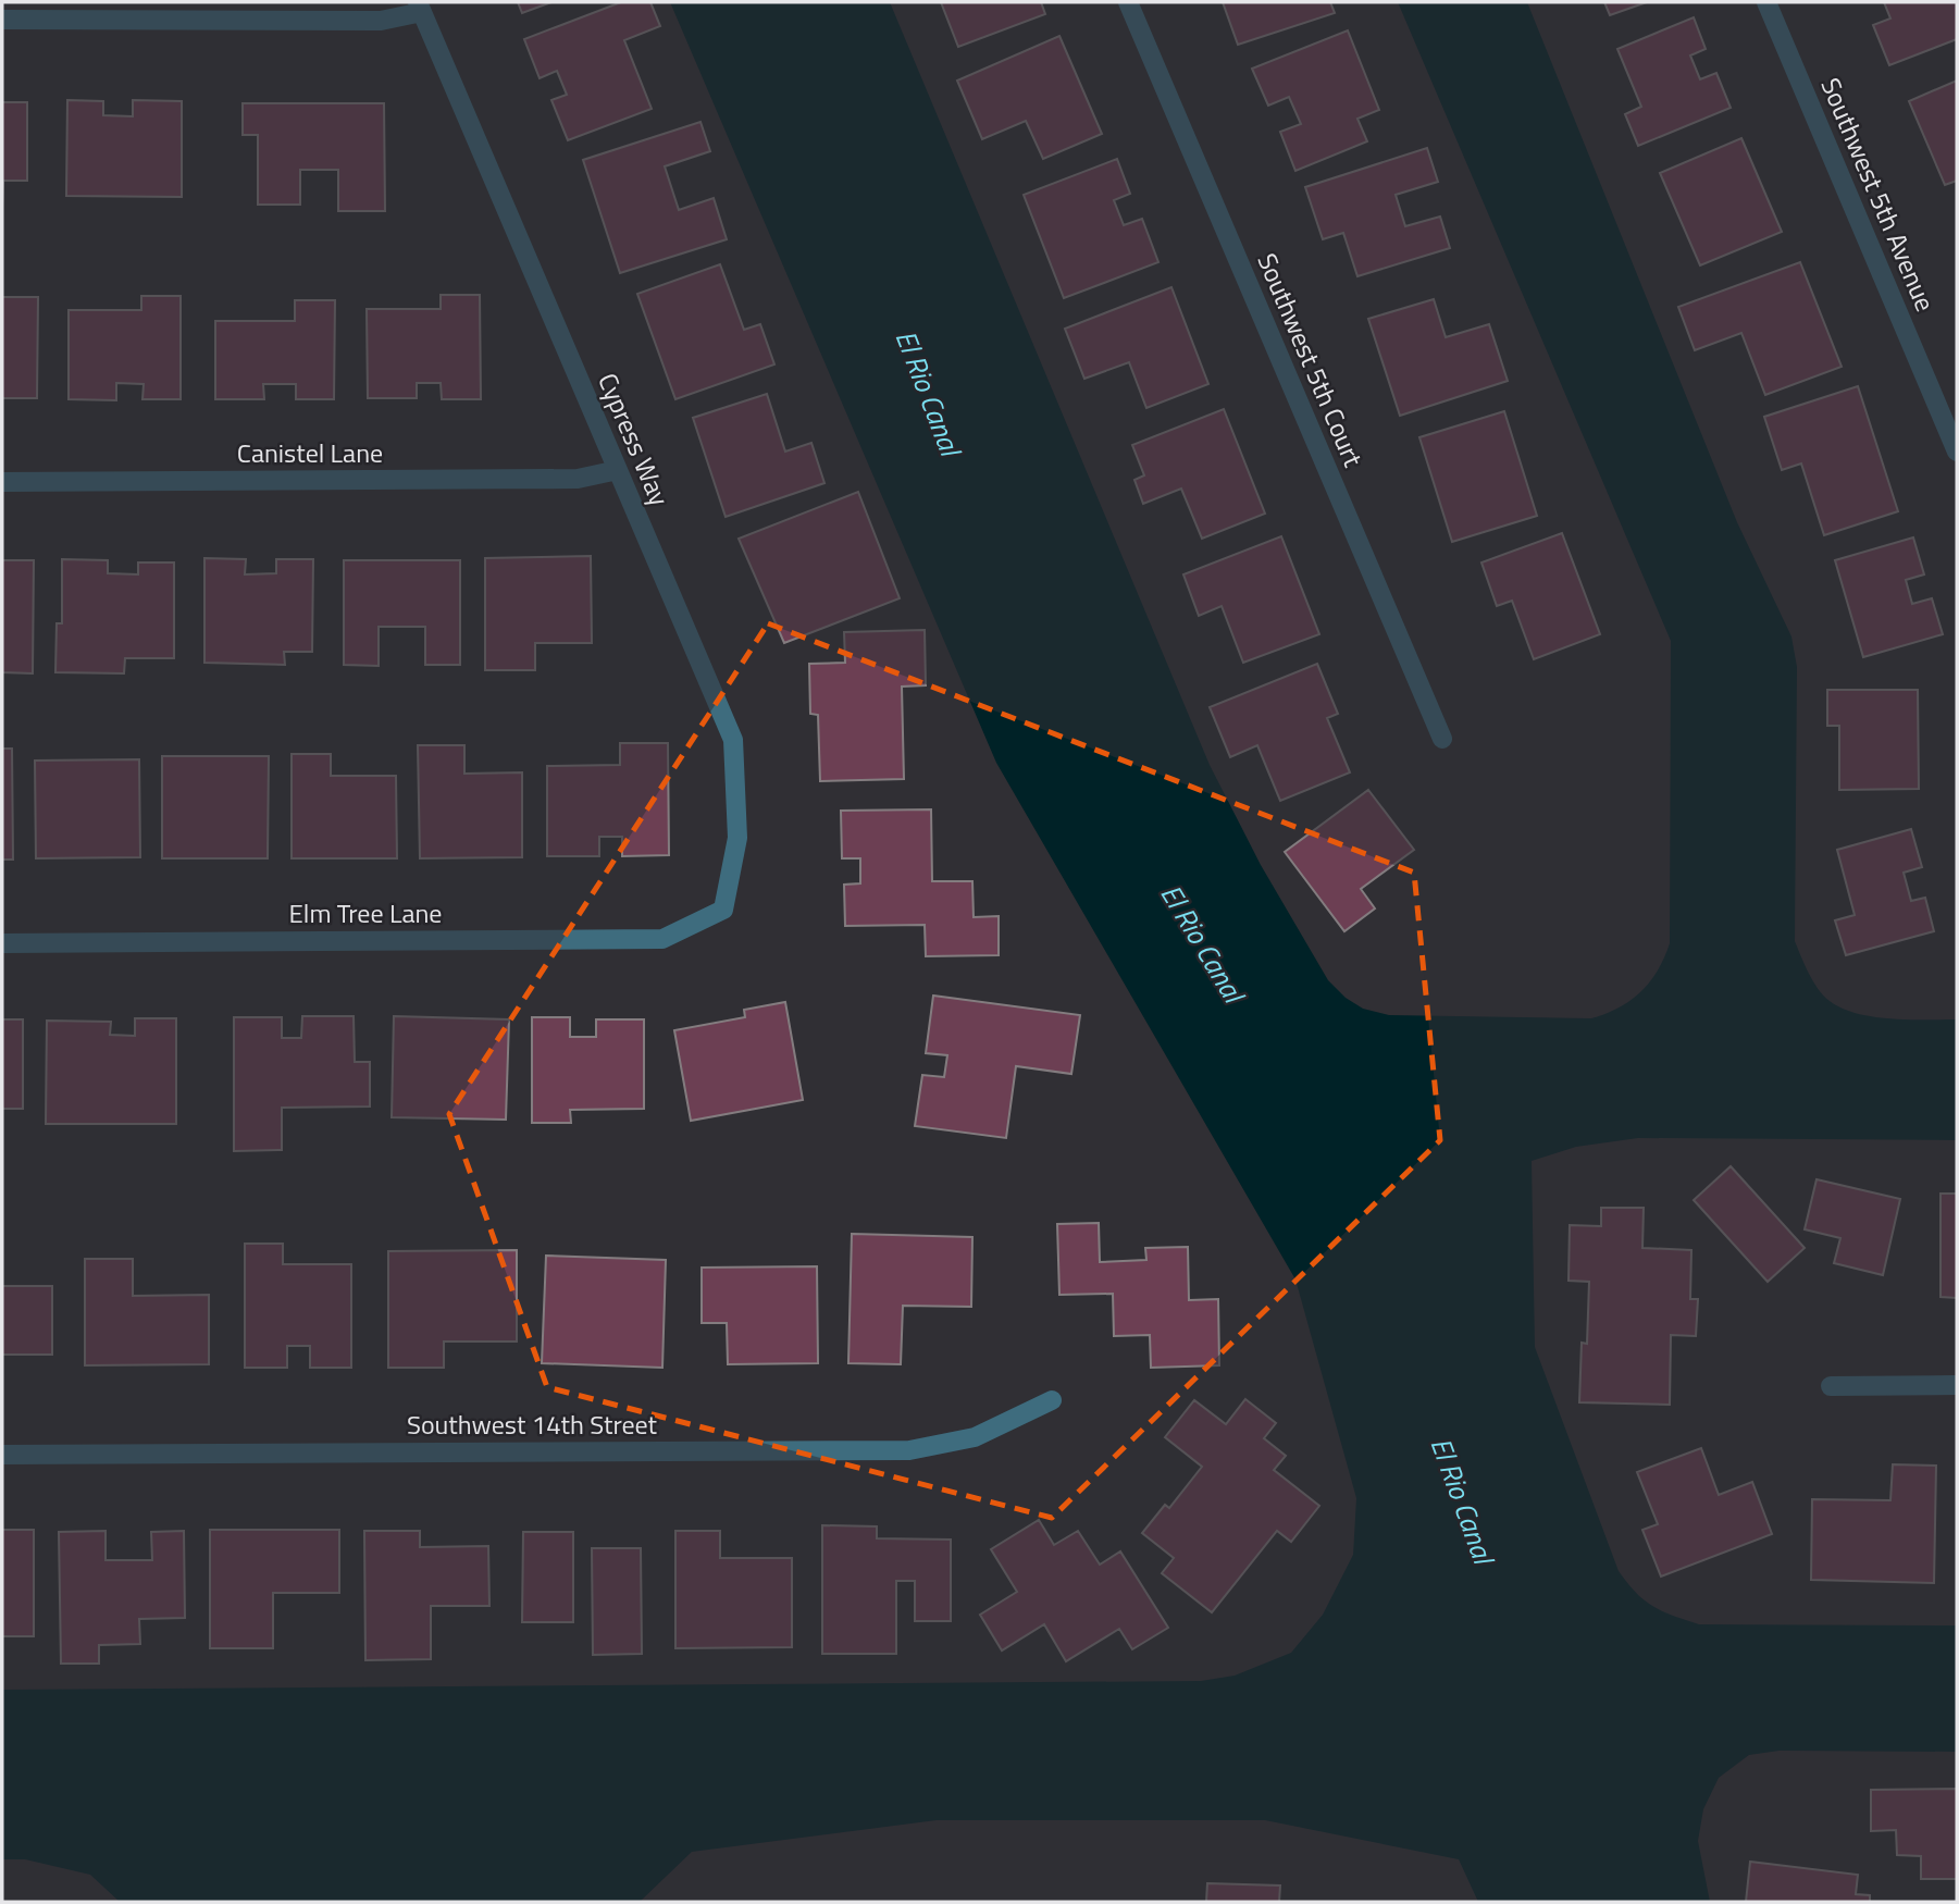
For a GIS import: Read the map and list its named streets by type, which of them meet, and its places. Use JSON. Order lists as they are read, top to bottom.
{
  "streets": {
    "street": [
      "Southwest 5th Avenue",
      "Southwest 5th Court",
      "Cypress Way",
      "Canistel Lane",
      "Elm Tree Lane",
      "Southwest 14th Street"
    ]
  },
  "crossings": [
    ["Cypress Way", "Canistel Lane"],
    ["Cypress Way", "Elm Tree Lane"]
  ],
  "water": ["El Rio Canal"]
}
